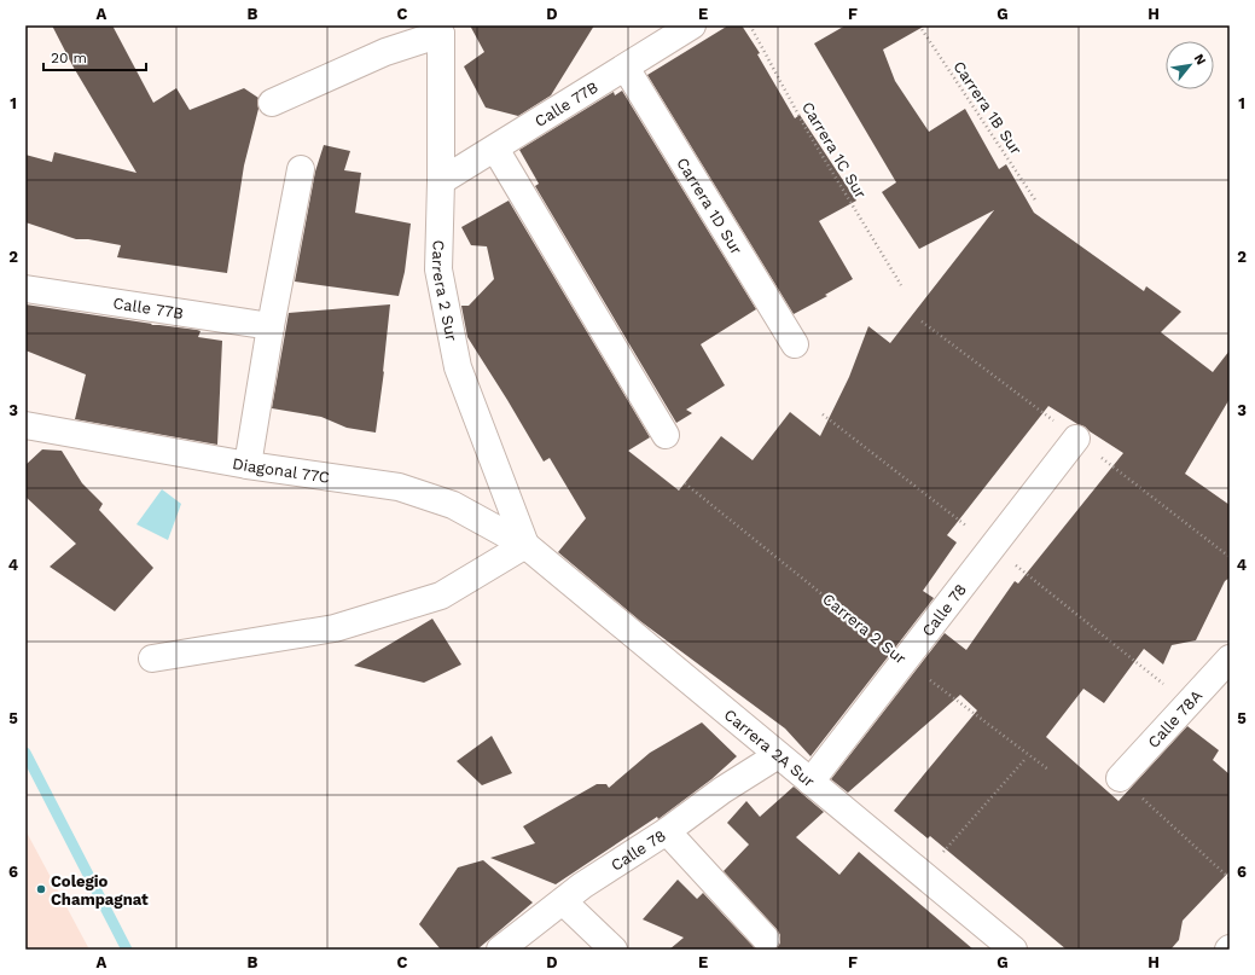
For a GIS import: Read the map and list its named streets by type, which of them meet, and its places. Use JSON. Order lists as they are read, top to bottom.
{
  "streets": {
    "street": [
      "Calle 77B",
      "Carrera 1D Sur",
      "Carrera 2 Sur",
      "Diagonal 77C",
      "Calle 78",
      "Calle 78A",
      "Carrera 2A Sur"
    ],
    "path": ["Carrera 1B Sur", "Carrera 1C Sur"]
  },
  "crossings": [
    ["Calle 77B", "Carrera 1D Sur"],
    ["Calle 77B", "Carrera 2 Sur"],
    ["Carrera 2 Sur", "Diagonal 77C"],
    ["Carrera 2 Sur", "Calle 78"],
    ["Carrera 2 Sur", "Carrera 2A Sur"],
    ["Diagonal 77C", "Carrera 2A Sur"],
    ["Calle 78", "Carrera 2A Sur"]
  ],
  "places": ["Colegio Champagnat"],
  "scale_bar": "20 m",
  "north": "top right",
  "grid": {
    "columns": [
      "A",
      "B",
      "C",
      "D",
      "E",
      "F",
      "G",
      "H"
    ],
    "rows": [
      "1",
      "2",
      "3",
      "4",
      "5",
      "6"
    ]
  }
}
